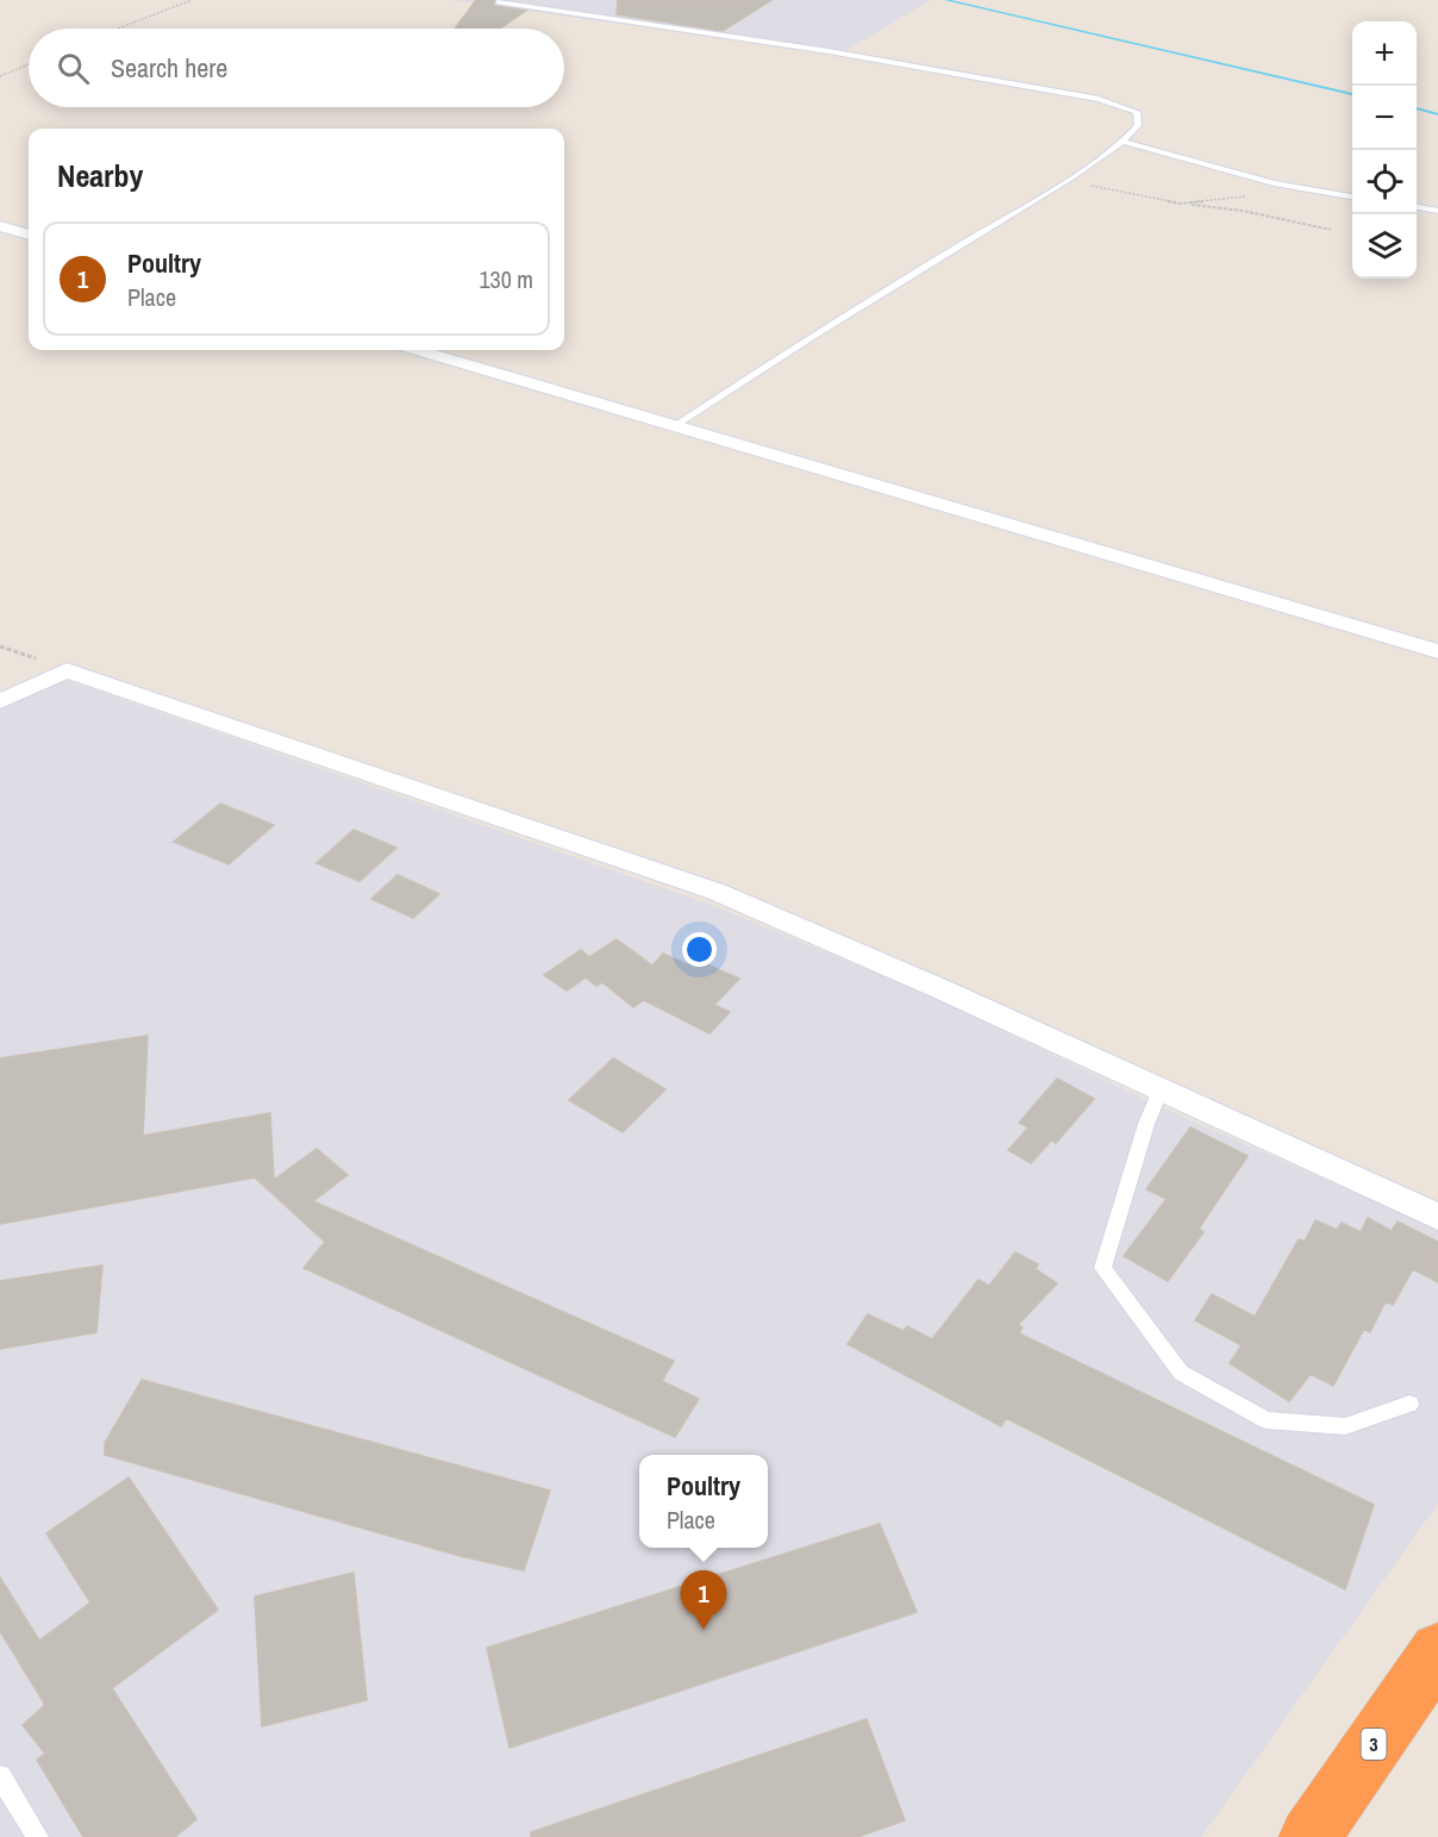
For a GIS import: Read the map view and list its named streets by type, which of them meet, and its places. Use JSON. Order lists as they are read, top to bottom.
{
  "streets": {
    "highway": ["3"]
  },
  "page": {
    "map_buttons": ["+", "−"],
    "search": "Search here",
    "heading": "Nearby",
    "list": [
      {
        "mark": "1",
        "name": "Poultry",
        "note": "Place",
        "value": "130 m"
      }
    ],
    "popup": ["Poultry", "Place"],
    "pins": "1"
  }
}
